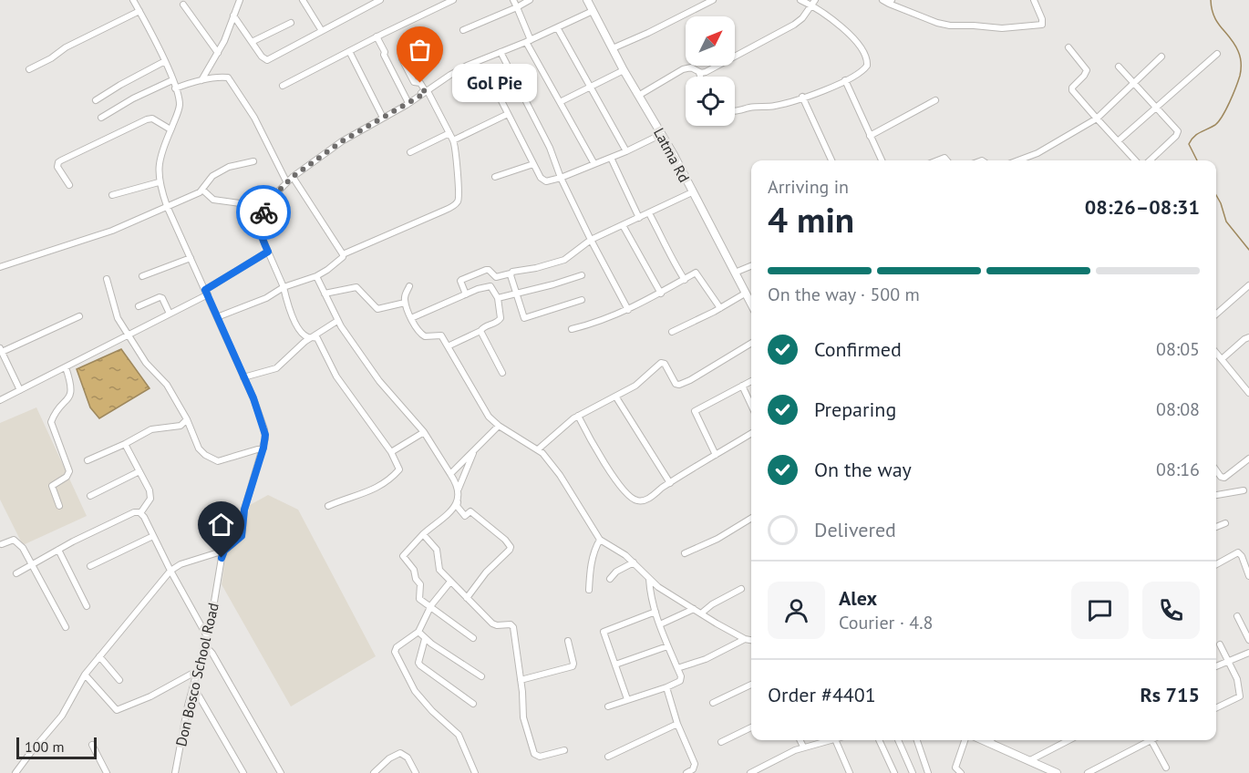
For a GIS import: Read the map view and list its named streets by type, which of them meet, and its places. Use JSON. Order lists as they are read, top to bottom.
{
  "streets": {
    "street": ["Latma Rd", "Don Bosco School Road"]
  },
  "places": ["Gol Pie"],
  "scale_bar": "100 m",
  "north": "top right",
  "page": {
    "bubble": "Gol Pie",
    "heading": ["4 min", "Arriving in", "08:26–08:31"],
    "panel": [
      "Alex",
      "Courier · 4.8",
      "Order #4401",
      "Rs 715"
    ],
    "bar": "On the way · 500 m",
    "list": [
      ["Confirmed", "08:05"],
      ["Preparing", "08:08"],
      ["On the way", "08:16"],
      "Delivered"
    ],
    "scale": "100 m"
  }
}
